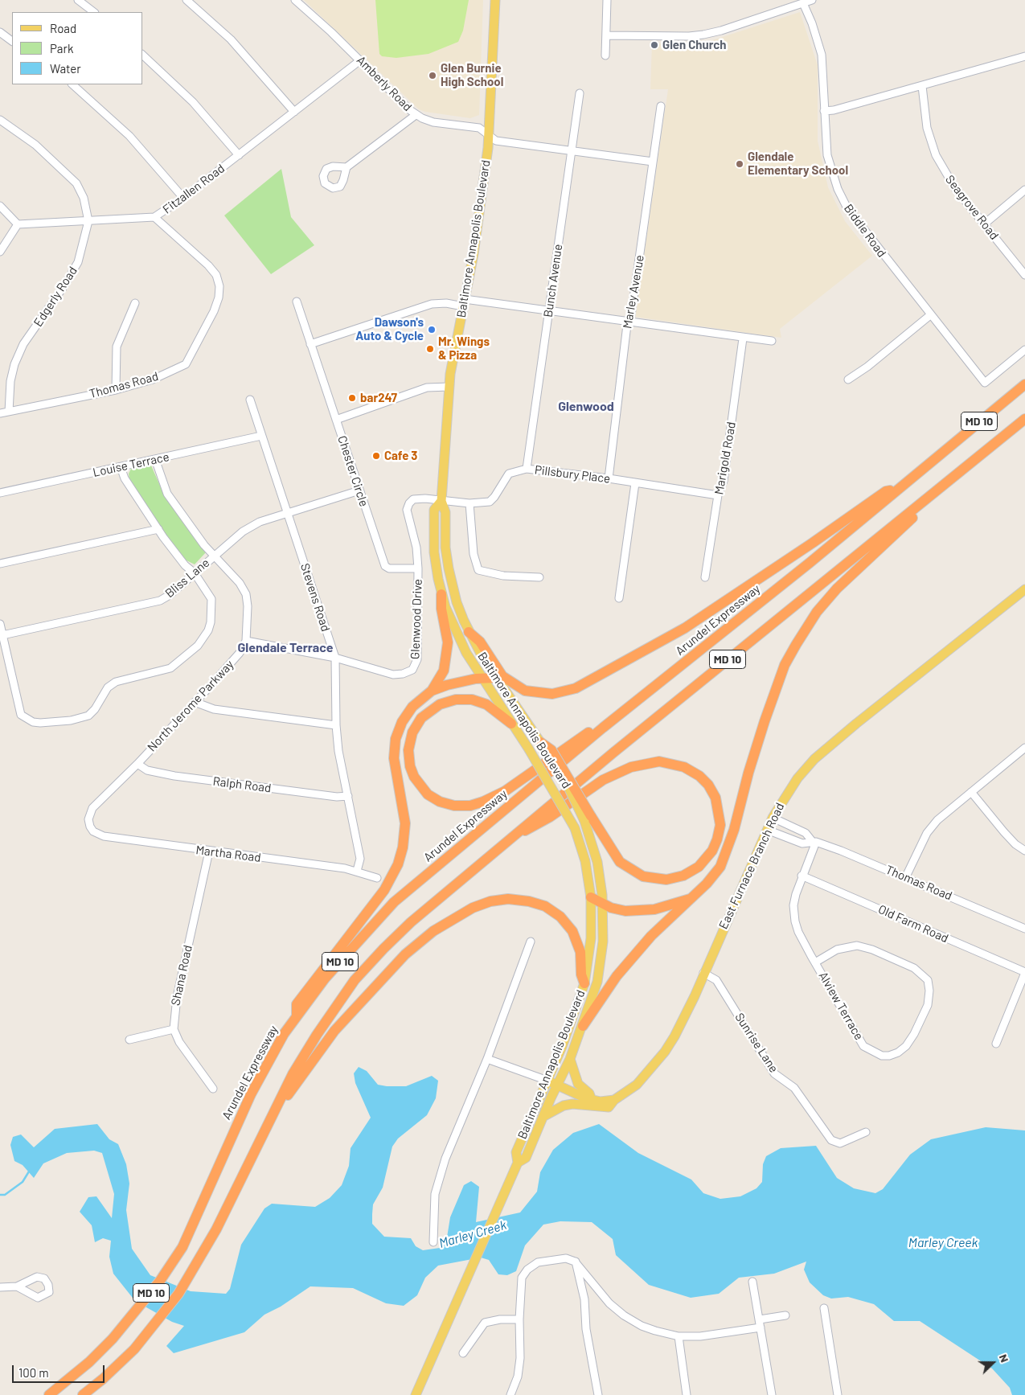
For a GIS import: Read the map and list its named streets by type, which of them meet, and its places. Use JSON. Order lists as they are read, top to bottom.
{
  "streets": {
    "highway": ["MD 10", "Arundel Expressway"],
    "main road": ["Baltimore Annapolis Boulevard", "East Furnace Branch Road"],
    "street": [
      "Amberly Road",
      "Fitzallen Road",
      "Seagrove Road",
      "Biddle Road",
      "Bunch Avenue",
      "Marley Avenue",
      "Edgerly Road",
      "Thomas Road",
      "Marigold Road",
      "Louise Terrace",
      "Chester Circle",
      "Pillsbury Place",
      "Bliss Lane",
      "Stevens Road",
      "Glenwood Drive",
      "North Jerome Parkway",
      "Ralph Road",
      "Martha Road",
      "Old Farm Road",
      "Shana Road",
      "Alview Terrace",
      "Sunrise Lane"
    ]
  },
  "crossings": [
    ["Amberly Road", "Fitzallen Road"],
    ["Amberly Road", "Baltimore Annapolis Boulevard"],
    ["Amberly Road", "Bunch Avenue"],
    ["Amberly Road", "Marley Avenue"],
    ["Fitzallen Road", "Edgerly Road"],
    ["Fitzallen Road", "Thomas Road"],
    ["Baltimore Annapolis Boulevard", "Pillsbury Place"],
    ["Baltimore Annapolis Boulevard", "Glenwood Drive"],
    ["Baltimore Annapolis Boulevard", "East Furnace Branch Road"],
    ["Bunch Avenue", "Pillsbury Place"],
    ["Marley Avenue", "Pillsbury Place"],
    ["Edgerly Road", "Thomas Road"],
    ["Thomas Road", "East Furnace Branch Road"],
    ["Thomas Road", "Alview Terrace"],
    ["Marigold Road", "Pillsbury Place"],
    ["Louise Terrace", "Stevens Road"],
    ["Chester Circle", "Bliss Lane"],
    ["Chester Circle", "Glenwood Drive"],
    ["Pillsbury Place", "Glenwood Drive"],
    ["Bliss Lane", "Stevens Road"],
    ["Stevens Road", "Glenwood Drive"],
    ["Stevens Road", "Ralph Road"],
    ["Stevens Road", "Martha Road"],
    ["Glenwood Drive", "North Jerome Parkway"],
    ["North Jerome Parkway", "Ralph Road"],
    ["North Jerome Parkway", "Martha Road"],
    ["Martha Road", "Shana Road"],
    ["East Furnace Branch Road", "Sunrise Lane"],
    ["Old Farm Road", "Alview Terrace"]
  ],
  "districts": ["Glenwood", "Glendale Terrace"],
  "water": ["Marley Creek"],
  "places": [
    "Glen Church",
    "Glen Burnie High School",
    "Glendale Elementary School",
    "Dawson's Auto & Cycle",
    "Mr. Wings & Pizza",
    "bar247",
    "Cafe 3"
  ],
  "legend": ["Road", "Park", "Water"],
  "scale_bar": "100 m",
  "north": "right"
}
